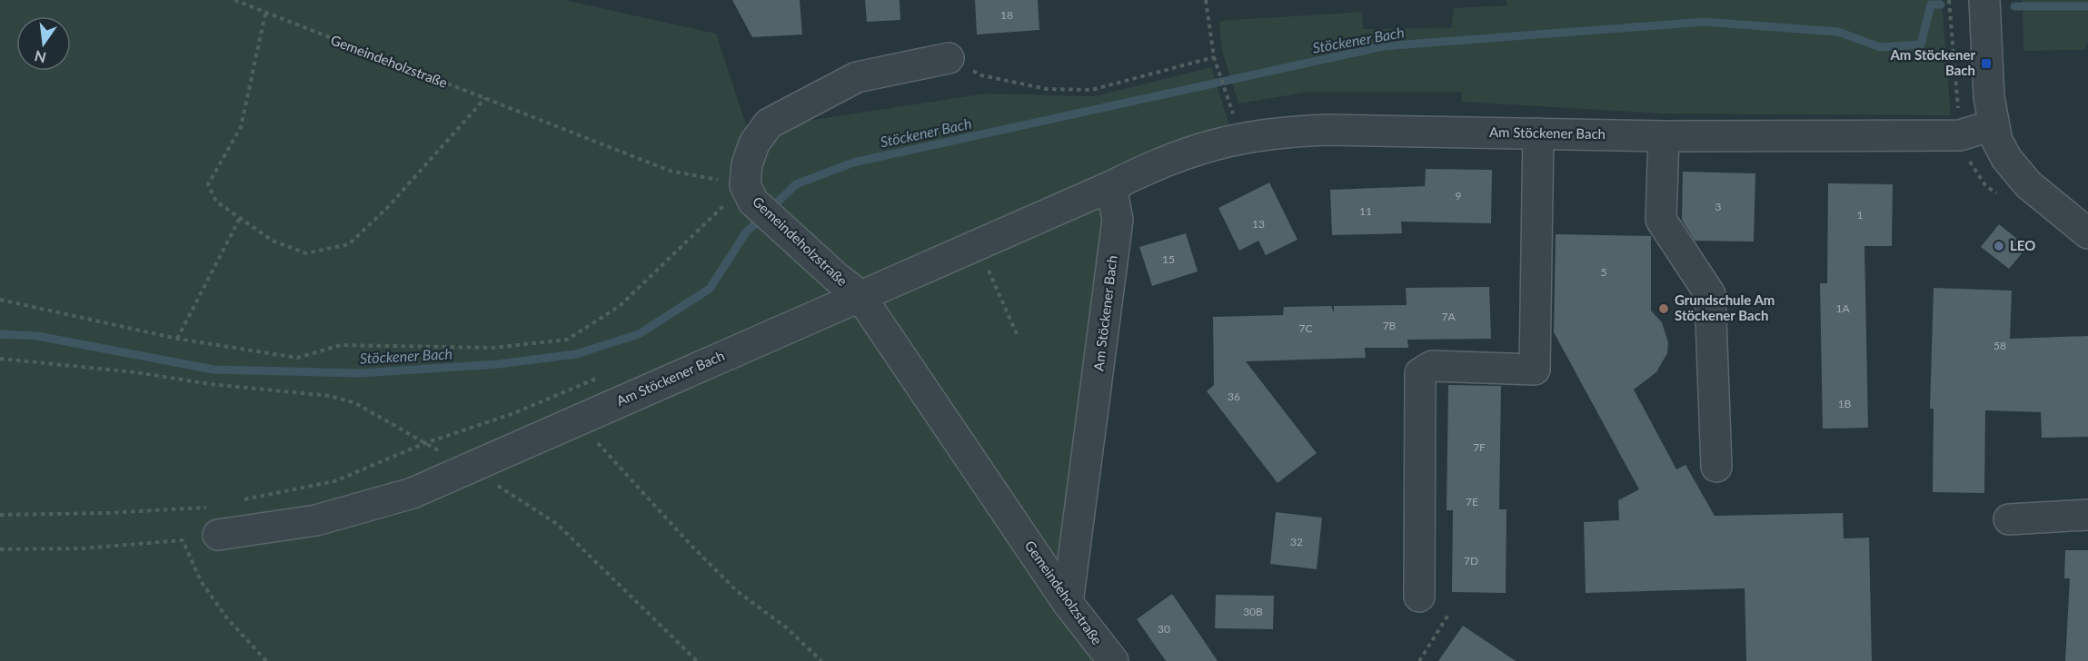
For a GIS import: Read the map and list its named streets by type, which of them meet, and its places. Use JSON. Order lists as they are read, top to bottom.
{
  "streets": {
    "street": ["Gemeindeholzstraße", "Am Stöckener Bach"]
  },
  "crossings": [
    ["Gemeindeholzstraße", "Am Stöckener Bach"]
  ],
  "water": ["Stöckener Bach"],
  "places": {
    "transit": ["Am Stöckener Bach"],
    "other": ["LEO", "Grundschule Am Stöckener Bach"]
  },
  "house_numbers": [
    "18",
    "9",
    "3",
    "11",
    "1",
    "13",
    "15",
    "5",
    "1A",
    "7A",
    "7B",
    "7C",
    "58",
    "36",
    "1B",
    "7F",
    "7E",
    "32",
    "7D",
    "30B",
    "30"
  ],
  "north": "bottom"
}
